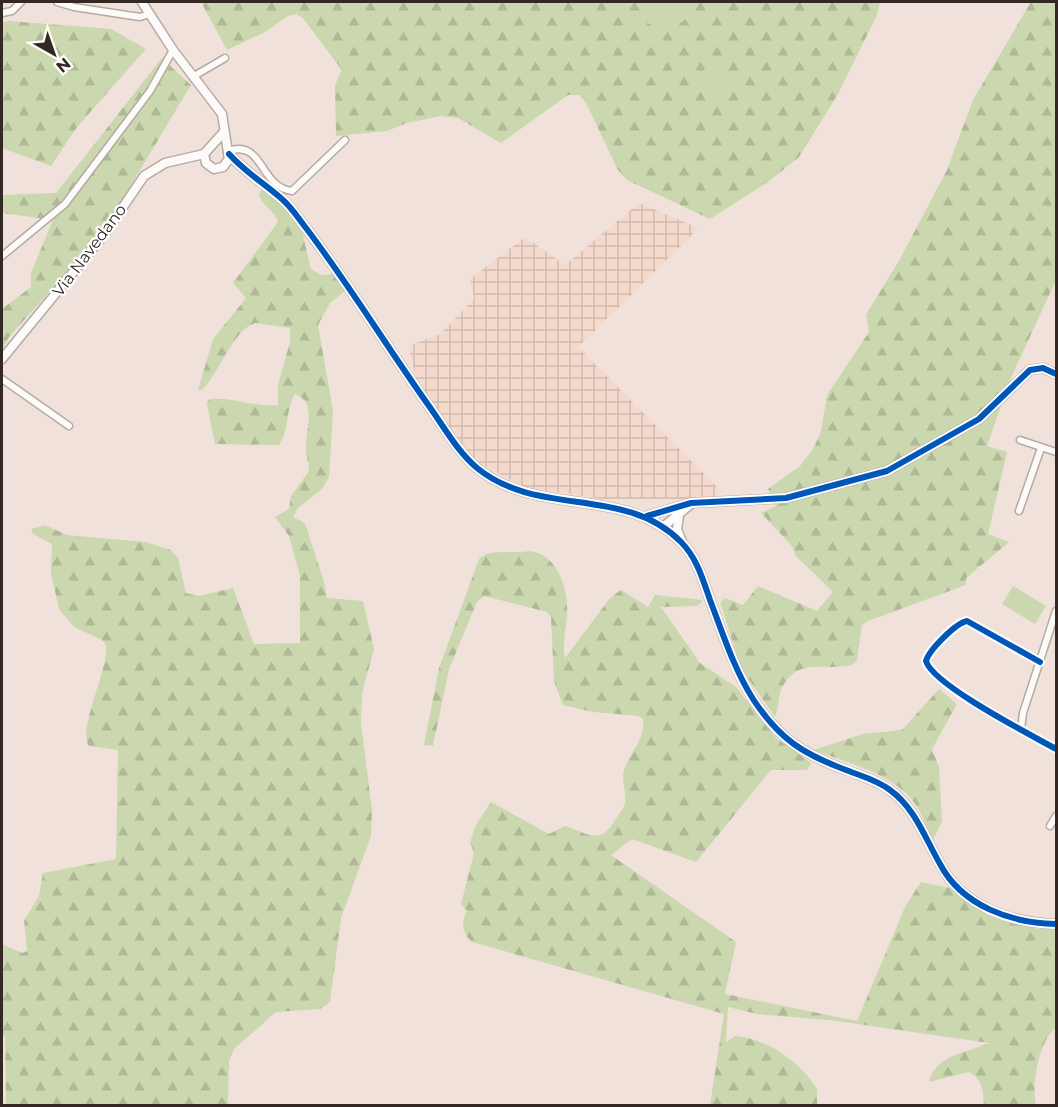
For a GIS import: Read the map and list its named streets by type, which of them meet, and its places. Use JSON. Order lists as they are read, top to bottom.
{
  "streets": {
    "street": ["Via Navedano"]
  },
  "north": "bottom right"
}
